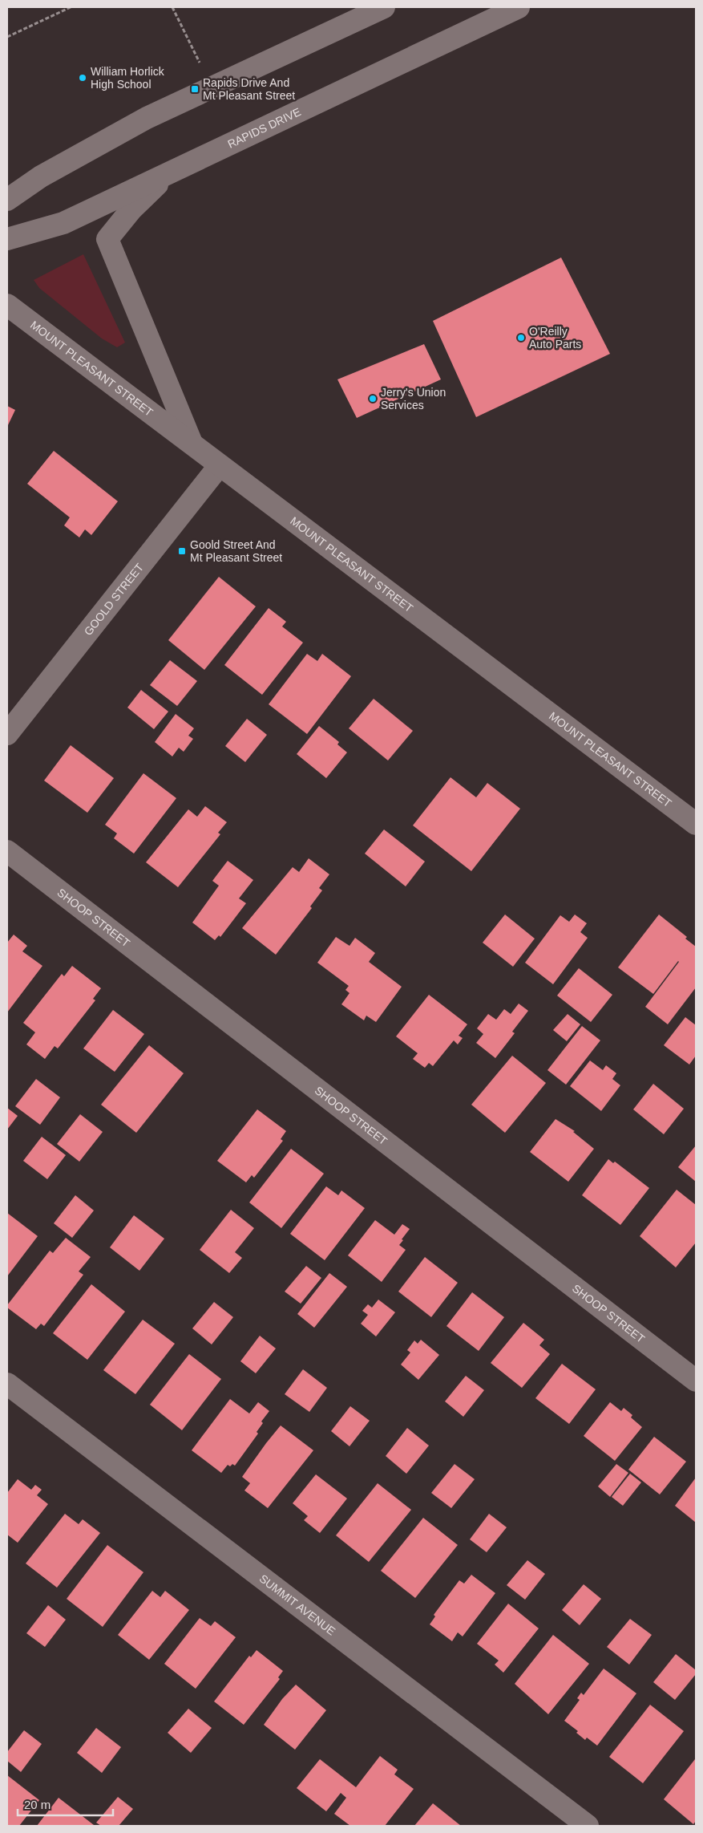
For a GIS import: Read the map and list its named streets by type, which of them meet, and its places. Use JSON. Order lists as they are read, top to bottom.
{
  "streets": {
    "street": [
      "RAPIDS DRIVE",
      "MOUNT PLEASANT STREET",
      "GOOLD STREET",
      "SHOOP STREET",
      "SUMMIT AVENUE"
    ]
  },
  "crossings": [
    ["MOUNT PLEASANT STREET", "GOOLD STREET"]
  ],
  "places": {
    "other": ["William Horlick High School", "O'Reilly Auto Parts", "Jerry's Union Services"],
    "transit": ["Rapids Drive And Mt Pleasant Street", "Goold Street And Mt Pleasant Street"]
  },
  "scale_bar": "20 m"
}
